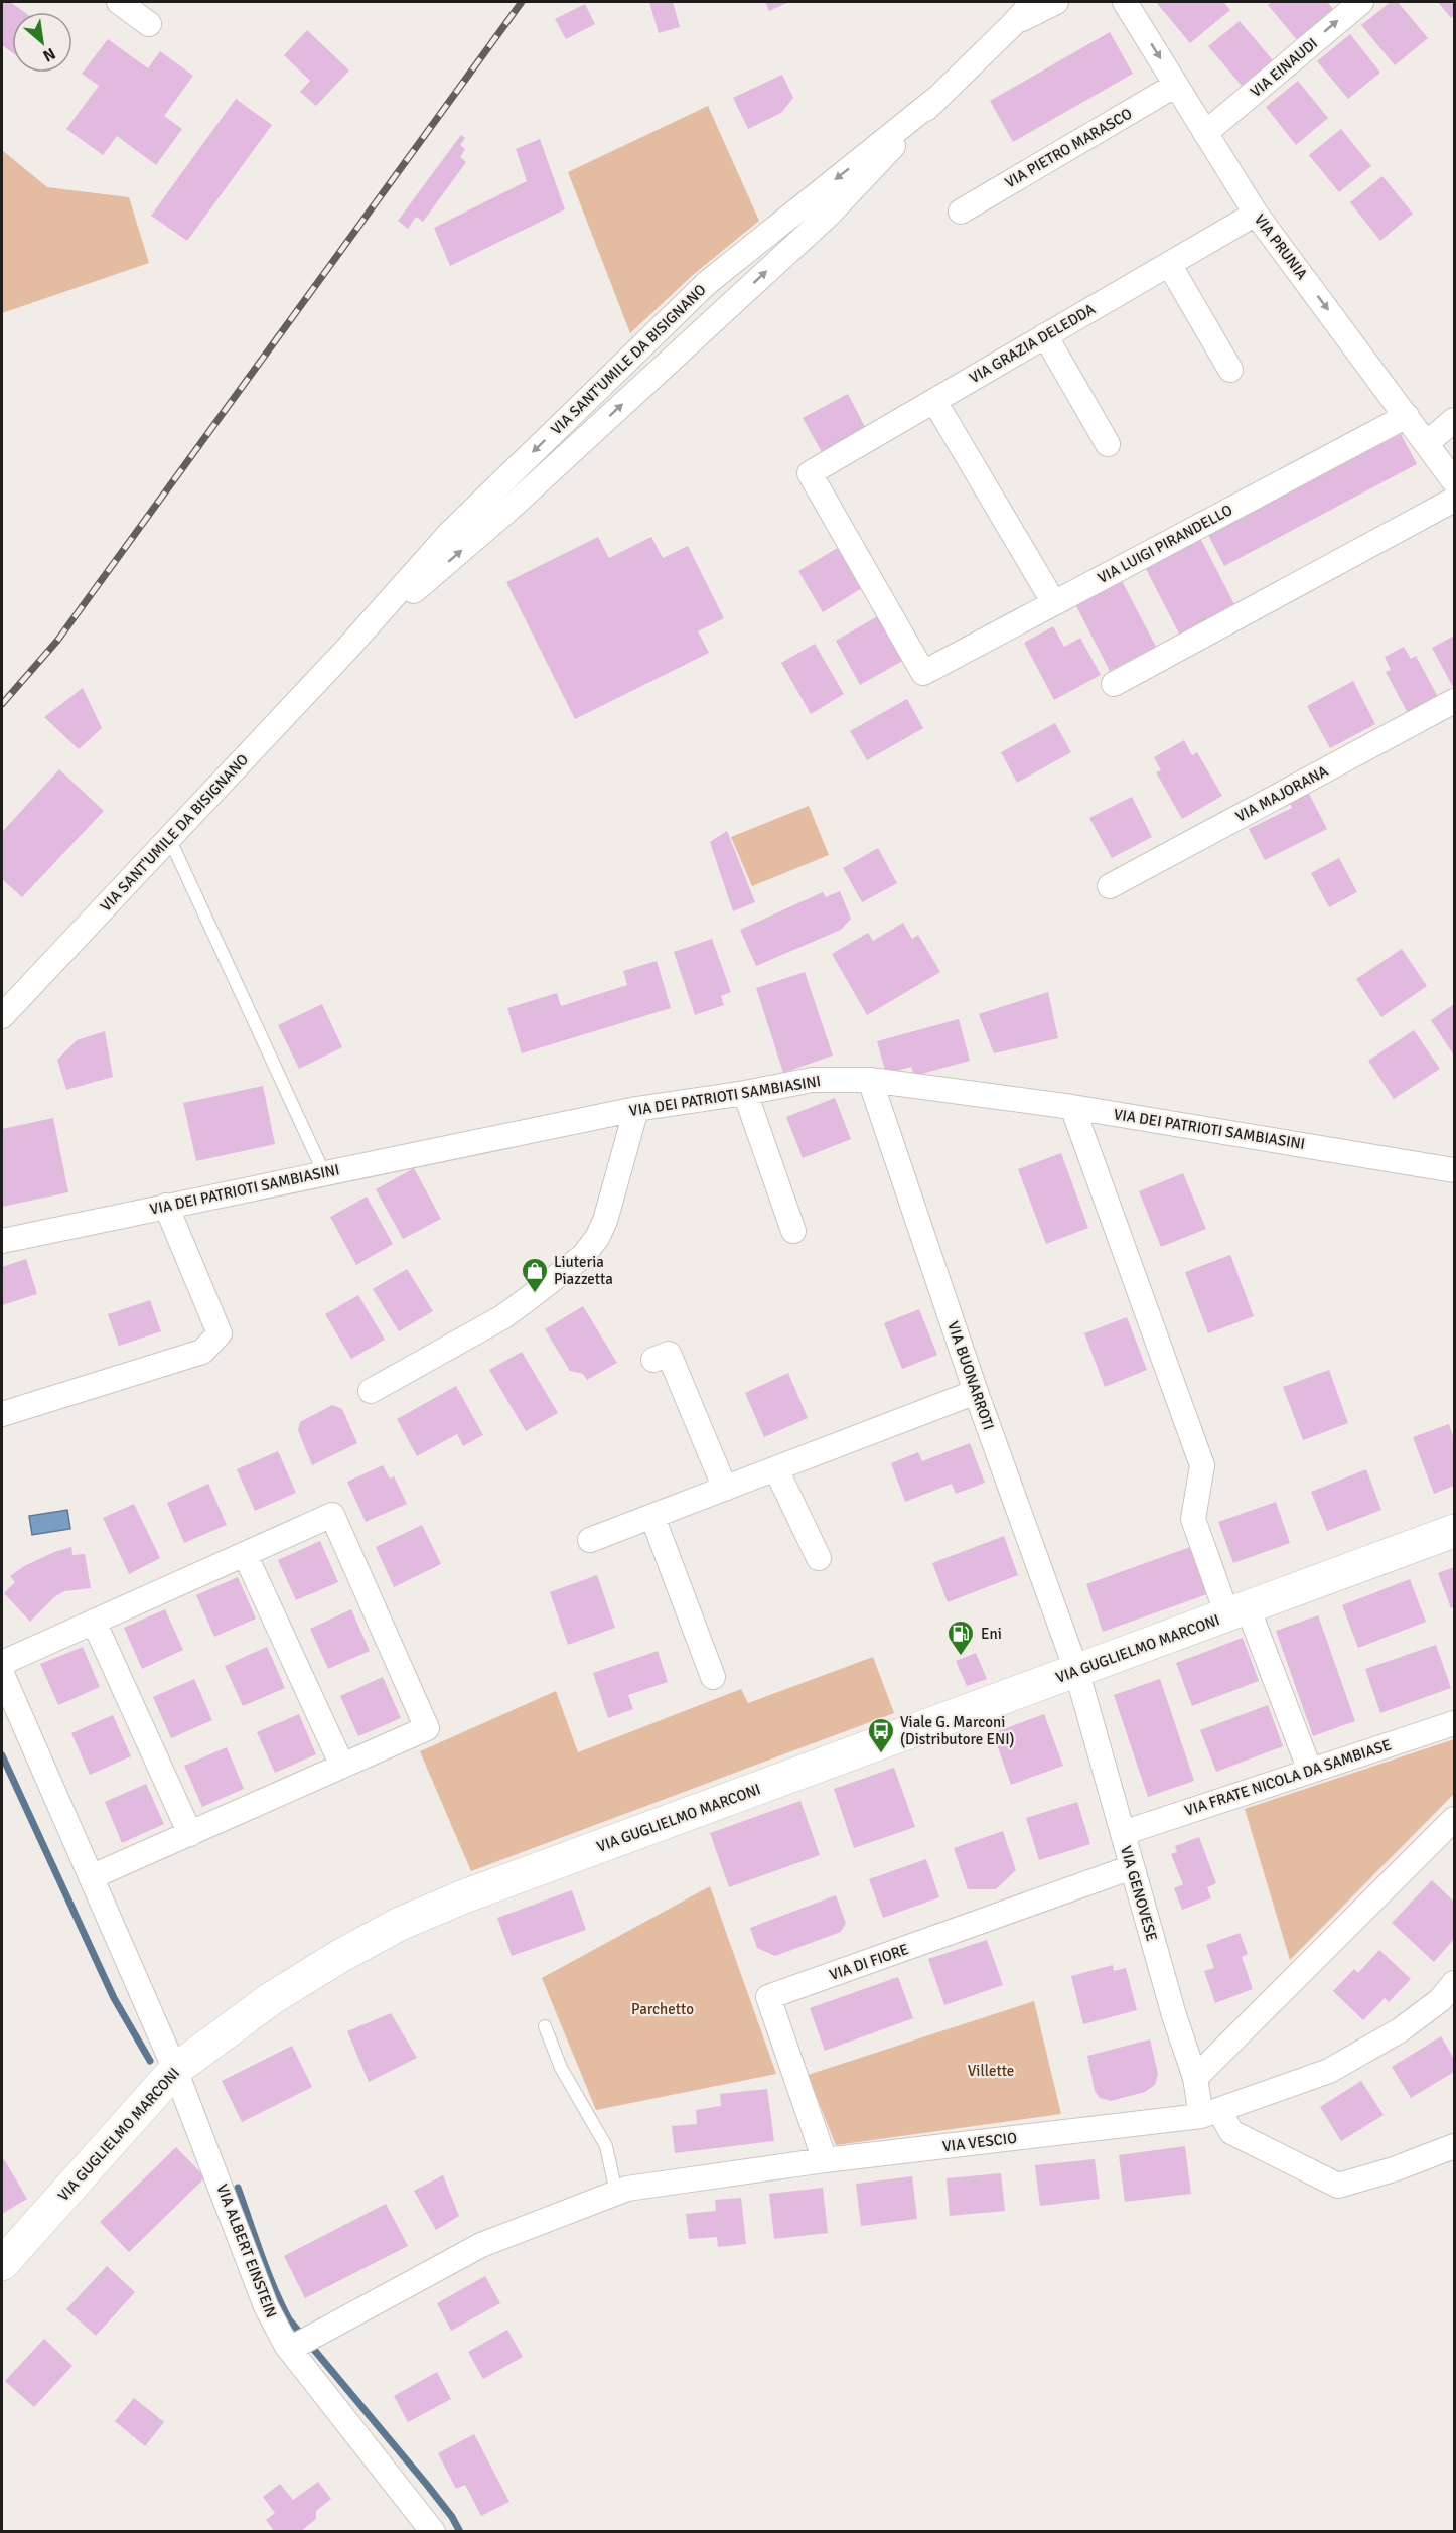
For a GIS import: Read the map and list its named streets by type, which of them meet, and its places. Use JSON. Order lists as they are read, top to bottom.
{
  "streets": {
    "main road": ["VIA GUGLIELMO MARCONI"],
    "street": [
      "VIA EINAUDI",
      "VIA PIETRO MARASCO",
      "VIA PRUNIA",
      "VIA GRAZIA DELEDDA",
      "VIA SANT'UMILE DA BISIGNANO",
      "VIA LUIGI PIRANDELLO",
      "VIA MAJORANA",
      "VIA DEI PATRIOTI SAMBIASINI",
      "VIA BUONARROTI",
      "VIA FRATE NICOLA DA SAMBIASE",
      "VIA GENOVESE",
      "VIA DI FIORE",
      "VIA VESCIO",
      "VIA ALBERT EINSTEIN"
    ]
  },
  "crossings": [
    ["VIA EINAUDI", "VIA PRUNIA"],
    ["VIA PIETRO MARASCO", "VIA PRUNIA"],
    ["VIA PRUNIA", "VIA GRAZIA DELEDDA"],
    ["VIA PRUNIA", "VIA LUIGI PIRANDELLO"],
    ["VIA GRAZIA DELEDDA", "VIA LUIGI PIRANDELLO"],
    ["VIA DEI PATRIOTI SAMBIASINI", "VIA BUONARROTI"],
    ["VIA BUONARROTI", "VIA GUGLIELMO MARCONI"],
    ["VIA BUONARROTI", "VIA GENOVESE"],
    ["VIA GUGLIELMO MARCONI", "VIA GENOVESE"],
    ["VIA GUGLIELMO MARCONI", "VIA ALBERT EINSTEIN"],
    ["VIA FRATE NICOLA DA SAMBIASE", "VIA GENOVESE"],
    ["VIA GENOVESE", "VIA DI FIORE"],
    ["VIA GENOVESE", "VIA VESCIO"],
    ["VIA DI FIORE", "VIA VESCIO"],
    ["VIA VESCIO", "VIA ALBERT EINSTEIN"]
  ],
  "one_way": ["VIA EINAUDI"],
  "parks": ["Parchetto", "Villette"],
  "places": {
    "shop": ["Liuteria Piazzetta"],
    "fuel station": ["Eni"],
    "bus stop": ["Viale G. Marconi (Distributore ENI)"]
  },
  "north": "bottom right"
}
